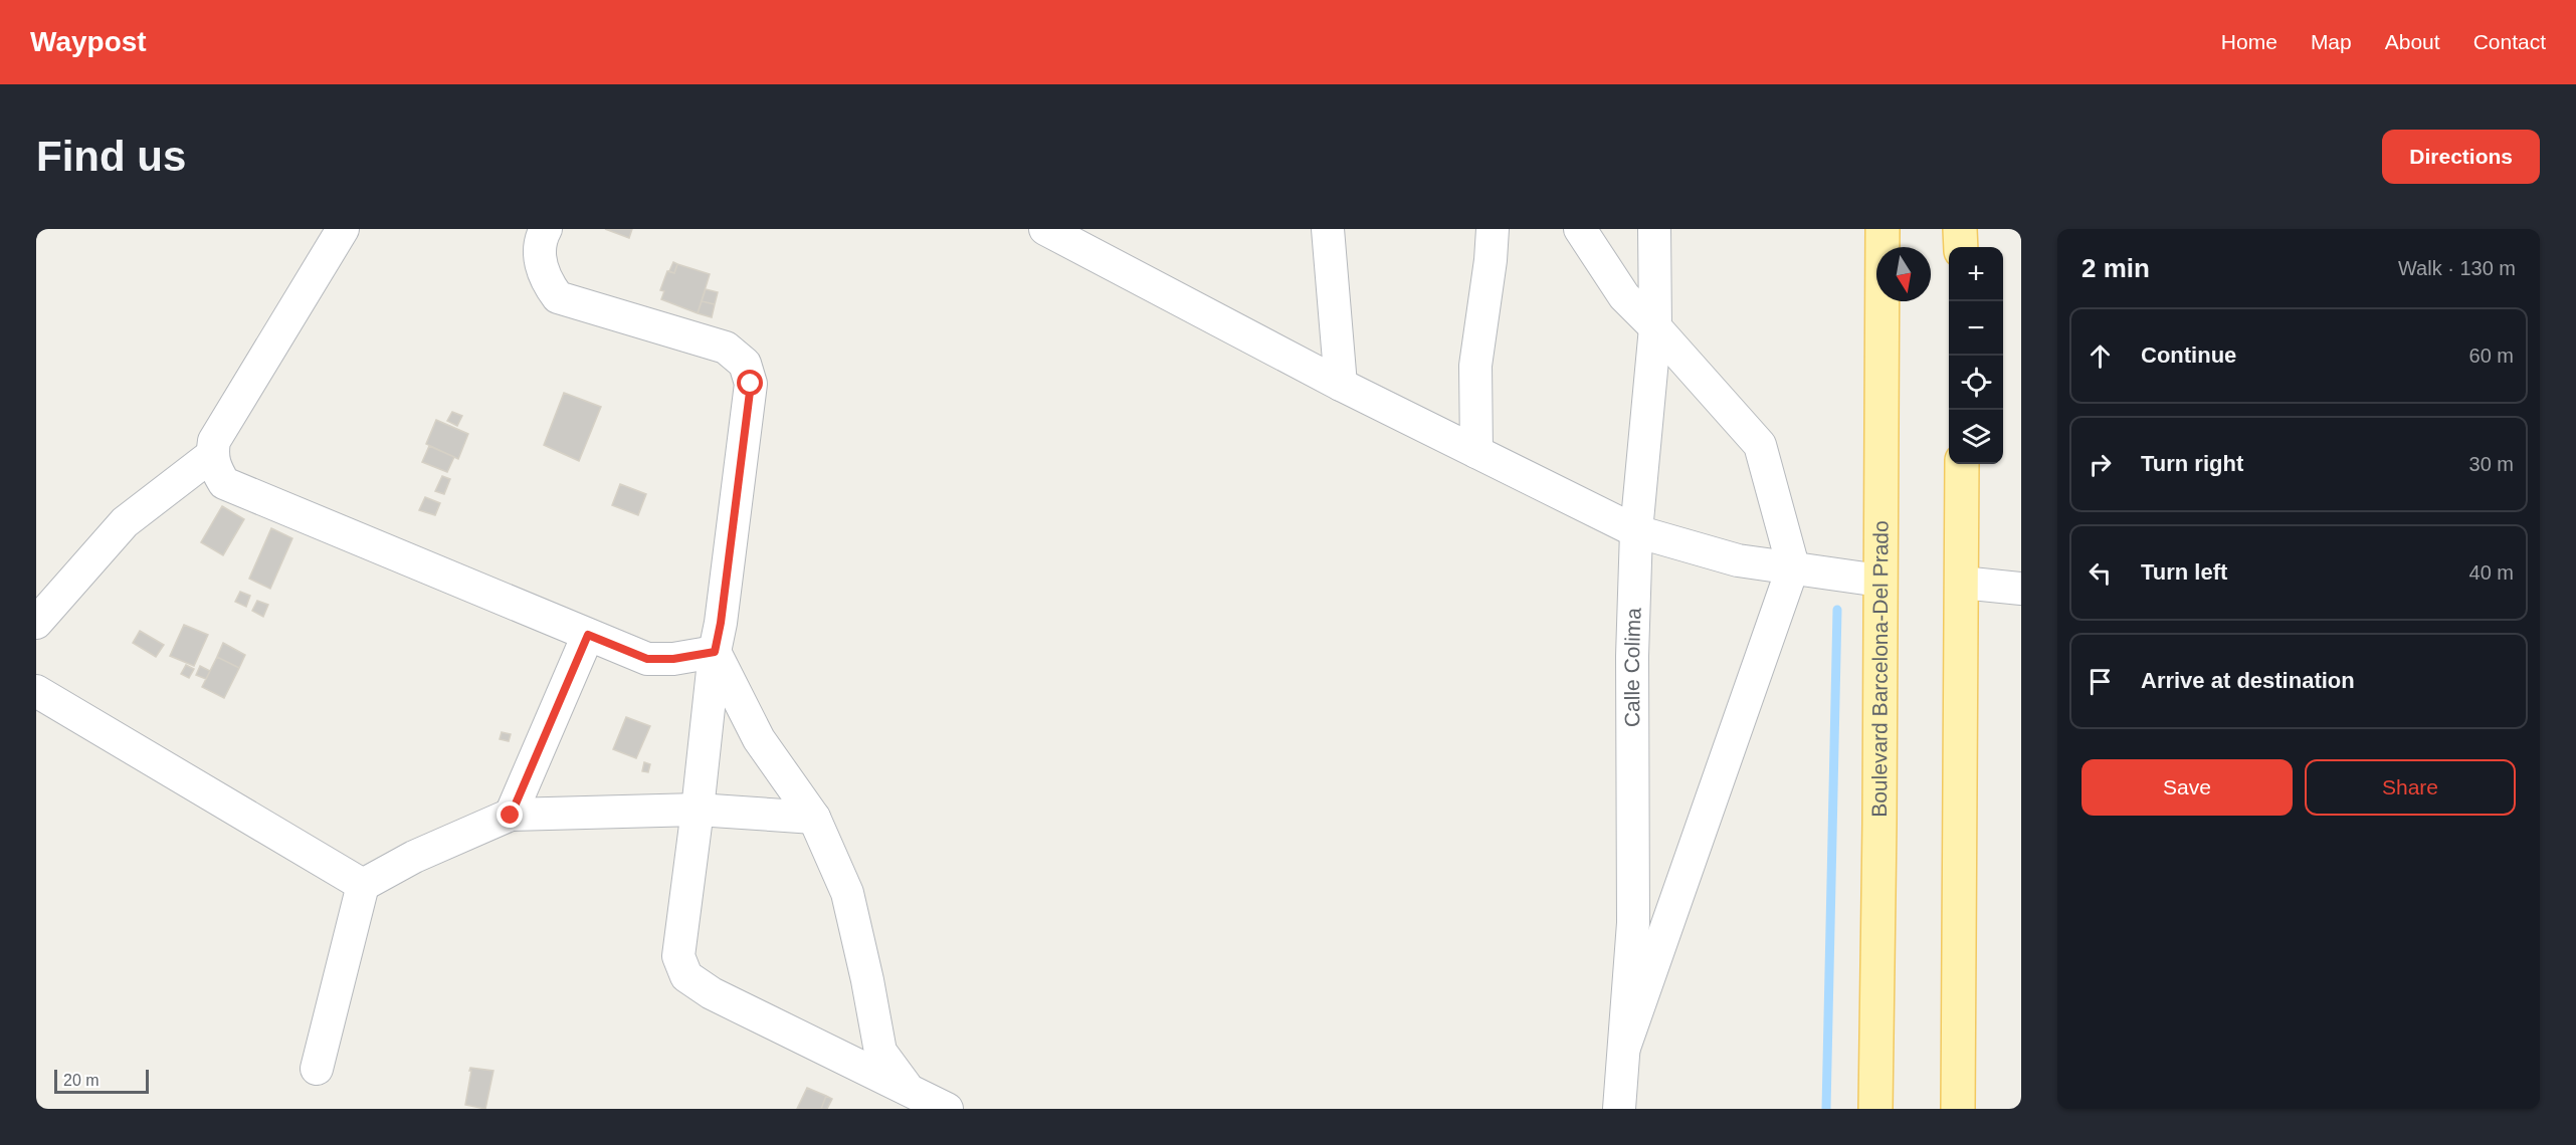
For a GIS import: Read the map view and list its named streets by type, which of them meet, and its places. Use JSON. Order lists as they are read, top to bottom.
{
  "streets": {
    "main road": ["Boulevard Barcelona-Del Prado"],
    "street": ["Calle Colima"]
  },
  "scale_bar": "20 m",
  "north": "bottom",
  "page": {
    "header": "Waypost",
    "nav": [
      "Home",
      "Map",
      "About",
      "Contact"
    ],
    "buttons": [
      "Directions",
      ["Save", "Share"]
    ],
    "title": "Find us",
    "heading": ["2 min", "Walk · 130 m"],
    "map_buttons": ["+", "−"],
    "list": [
      ["Continue", "60 m"],
      ["Turn right", "30 m"],
      ["Turn left", "40 m"],
      "Arrive at destination"
    ],
    "scale": "20 m"
  }
}
